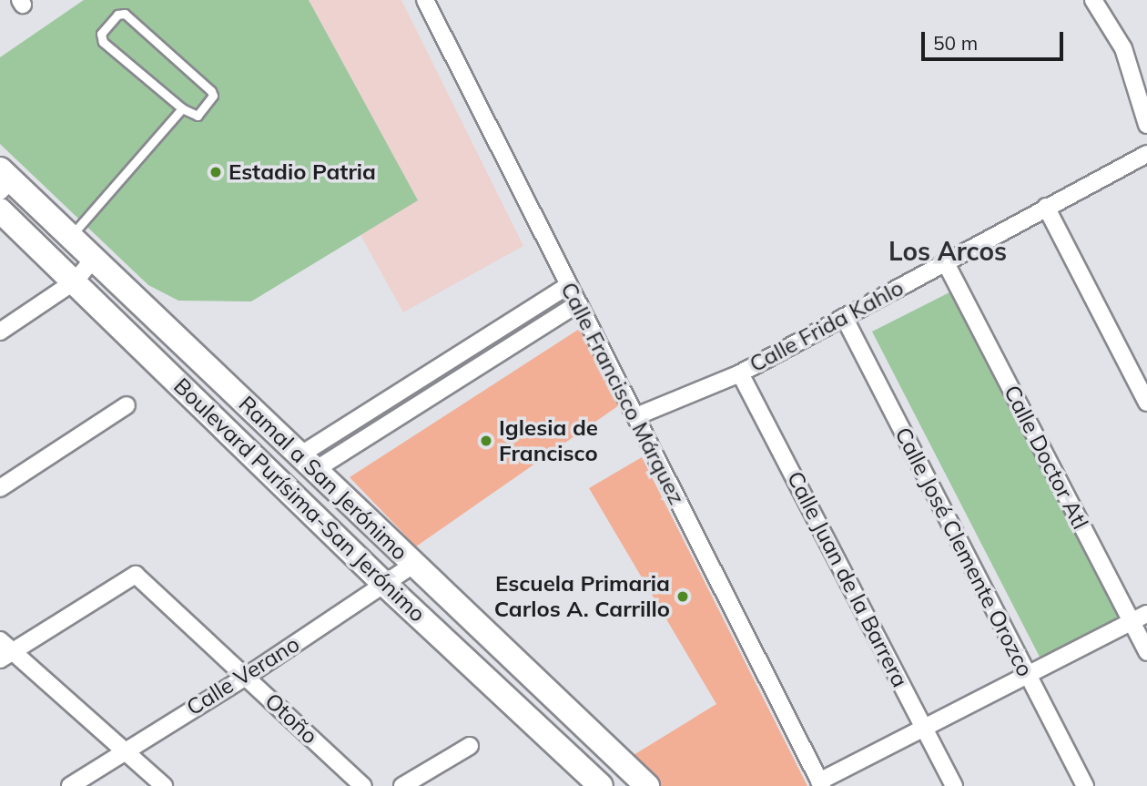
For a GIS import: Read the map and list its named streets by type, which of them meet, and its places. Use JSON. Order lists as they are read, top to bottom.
{
  "streets": {
    "street": [
      "Calle Frida Kahlo",
      "Calle Francisco Márquez",
      "Calle Doctor Atl",
      "Ramal a San Jerónimo",
      "Boulevard Purísima-San Jerónimo",
      "Calle José Clemente Orozco",
      "Calle Juan de la Barrera",
      "Calle Verano",
      "Otoño"
    ]
  },
  "crossings": [
    ["Calle Frida Kahlo", "Calle Francisco Márquez"],
    ["Calle Frida Kahlo", "Calle Doctor Atl"],
    ["Calle Frida Kahlo", "Calle José Clemente Orozco"],
    ["Calle Frida Kahlo", "Calle Juan de la Barrera"],
    ["Ramal a San Jerónimo", "Calle Verano"],
    ["Boulevard Purísima-San Jerónimo", "Calle Verano"],
    ["Calle Verano", "Otoño"]
  ],
  "districts": ["Los Arcos"],
  "places": ["Estadio Patria", "Iglesia de Francisco", "Escuela Primaria Carlos A. Carrillo"],
  "scale_bar": "50 m"
}
